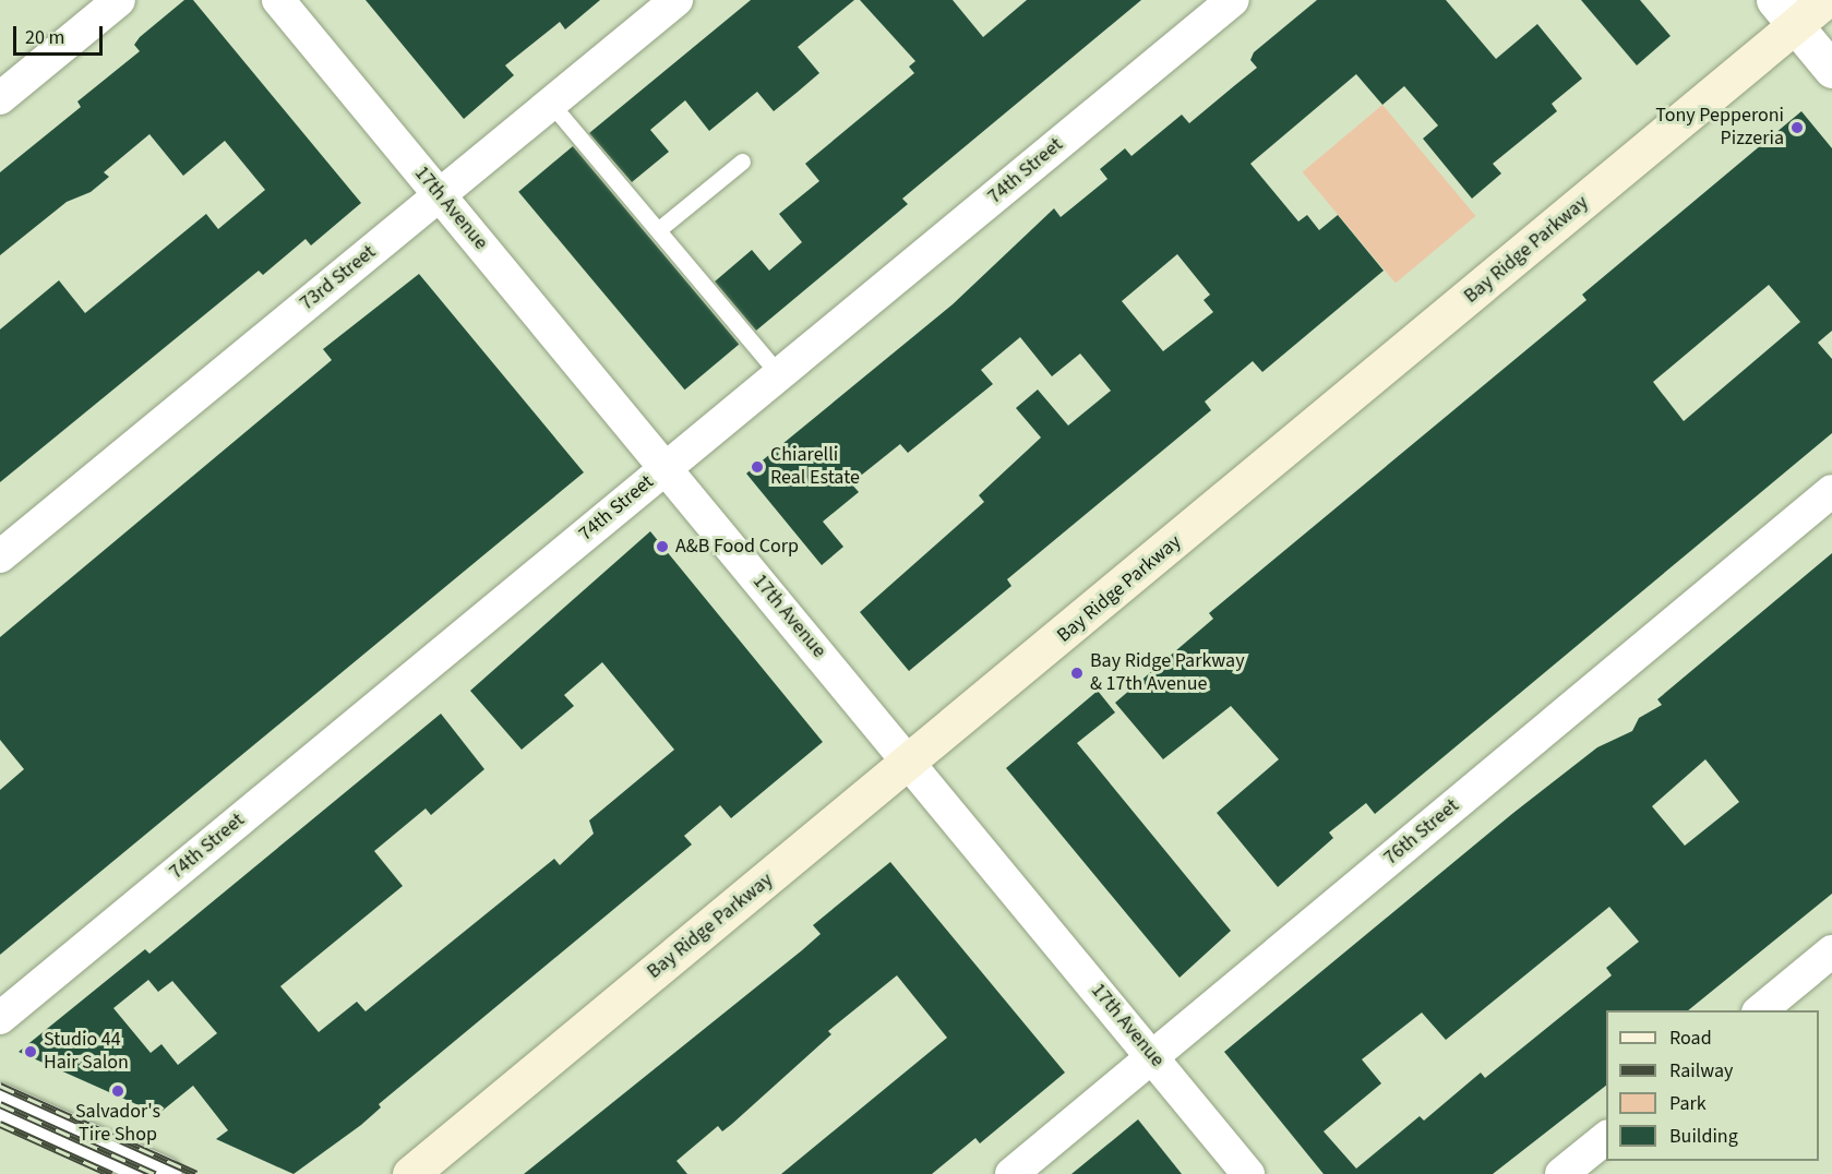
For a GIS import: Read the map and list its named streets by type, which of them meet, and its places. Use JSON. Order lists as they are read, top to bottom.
{
  "streets": {
    "main road": ["Bay Ridge Parkway"],
    "street": [
      "74th Street",
      "17th Avenue",
      "73rd Street",
      "76th Street"
    ]
  },
  "crossings": [
    ["74th Street", "17th Avenue"],
    ["17th Avenue", "Bay Ridge Parkway"],
    ["17th Avenue", "73rd Street"],
    ["17th Avenue", "76th Street"]
  ],
  "places": [
    "Tony Pepperoni Pizzeria",
    "Chiarelli Real Estate",
    "A&B Food Corp",
    "Bay Ridge Parkway & 17th Avenue",
    "Studio 44 Hair Salon",
    "Salvador's Tire Shop"
  ],
  "legend": [
    "Road",
    "Railway",
    "Park",
    "Building"
  ],
  "scale_bar": "20 m"
}
